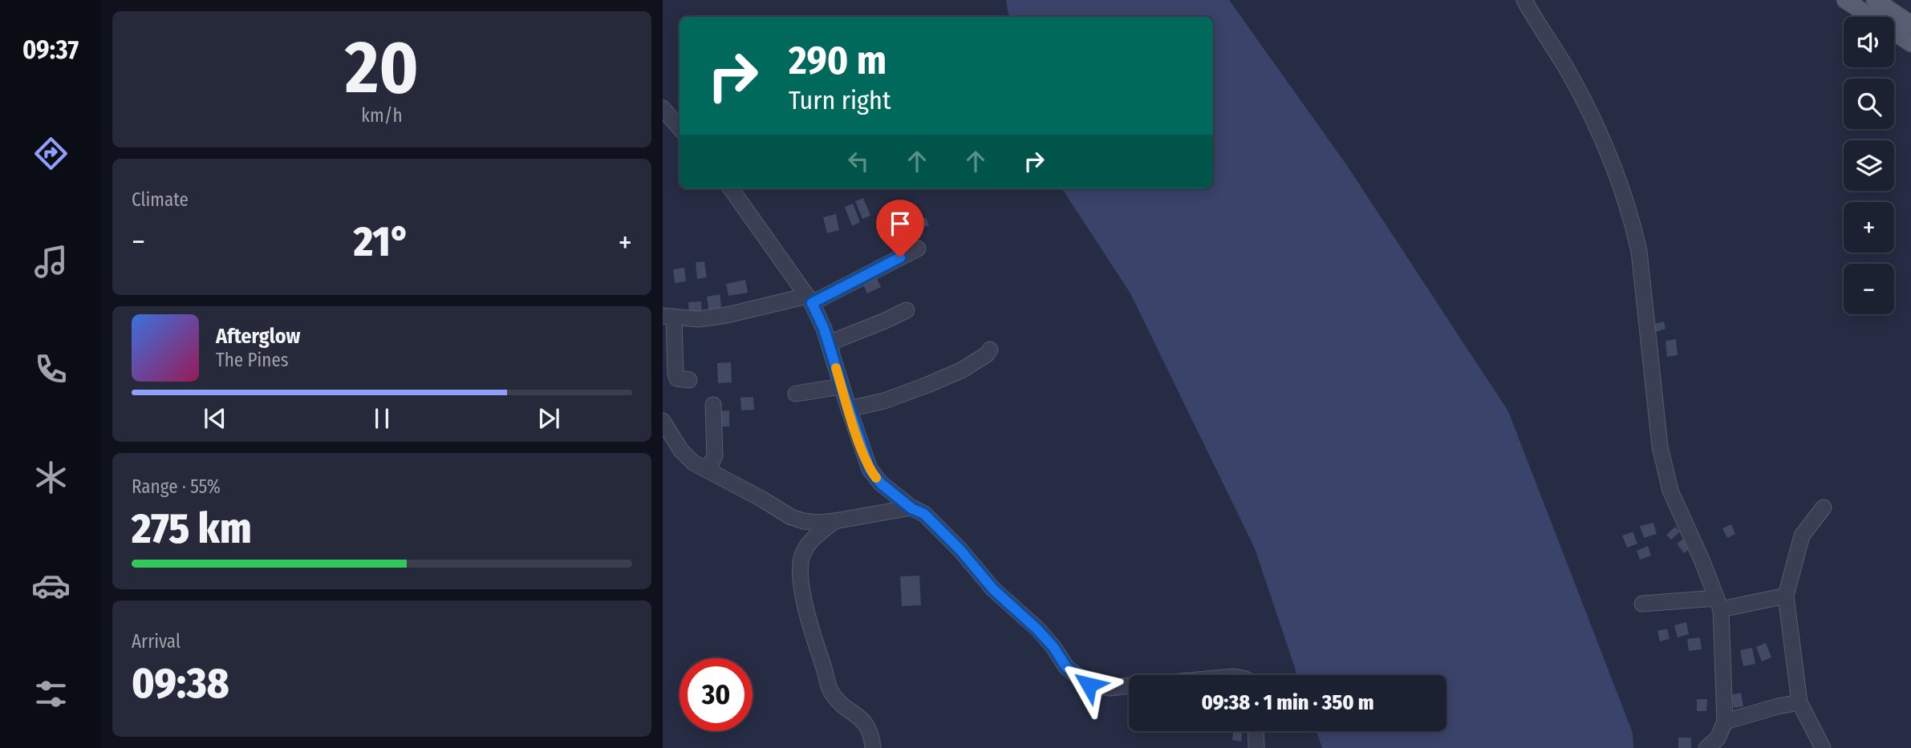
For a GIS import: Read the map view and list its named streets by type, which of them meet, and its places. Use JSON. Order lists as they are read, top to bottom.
{
  "page": {
    "tabs": "09:37",
    "tile": [
      ["20", "km/h"],
      "Climate",
      ["Range · 55%", "275 km"],
      ["Arrival", "09:38"]
    ],
    "map_buttons": ["+", "−"],
    "turn": ["290 m", "Turn right"],
    "heat": ["−", "21°", "+"],
    "song": ["Afterglow", "The Pines"],
    "limit": "30",
    "trip": "09:38 · 1 min · 350 m"
  }
}
